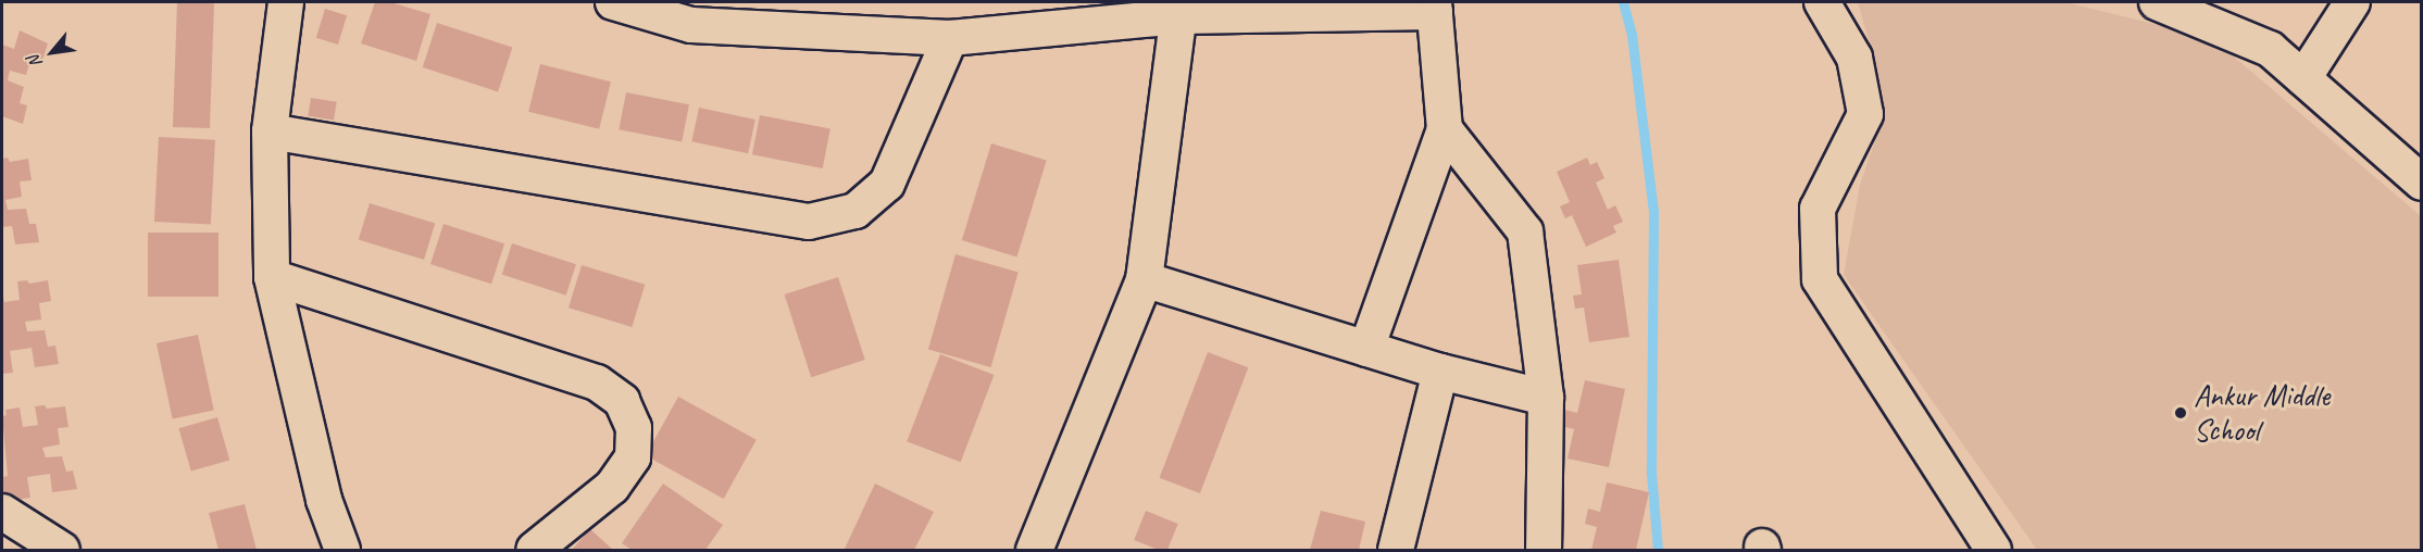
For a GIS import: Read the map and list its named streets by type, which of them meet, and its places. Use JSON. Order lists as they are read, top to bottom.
{
  "places": ["Ankur Middle School"],
  "north": "bottom left"
}
